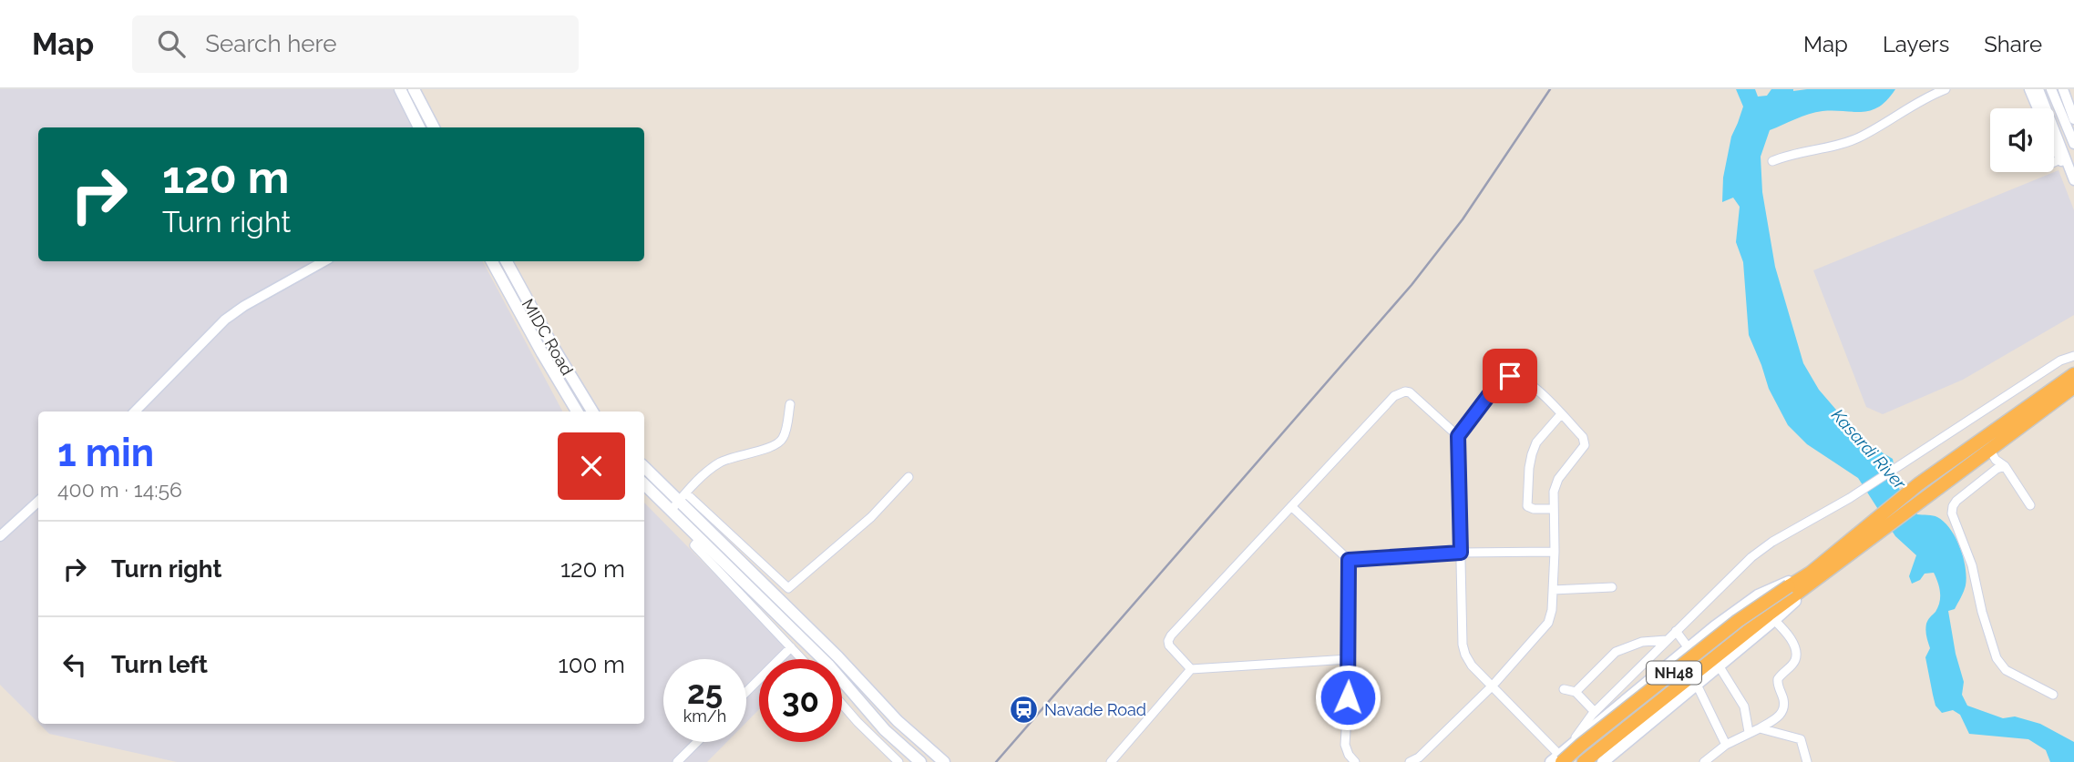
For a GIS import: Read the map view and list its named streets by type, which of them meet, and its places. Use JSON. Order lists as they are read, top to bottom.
{
  "streets": {
    "highway": ["NH48"],
    "main road": ["MIDC Road"]
  },
  "water": ["Kasardi River"],
  "places": {
    "station": ["Navade Road"]
  },
  "page": {
    "header": "Map",
    "search": "Search here",
    "nav": ["Map", "Layers", "Share"],
    "turn": ["120 m", "Turn right"],
    "heading": ["1 min", "400 m · 14:56"],
    "list": [
      {
        "name": "Turn right",
        "value": "120 m"
      },
      {
        "name": "Turn left",
        "value": "100 m"
      }
    ],
    "speed": "25 km/h",
    "limit": "30"
  }
}
